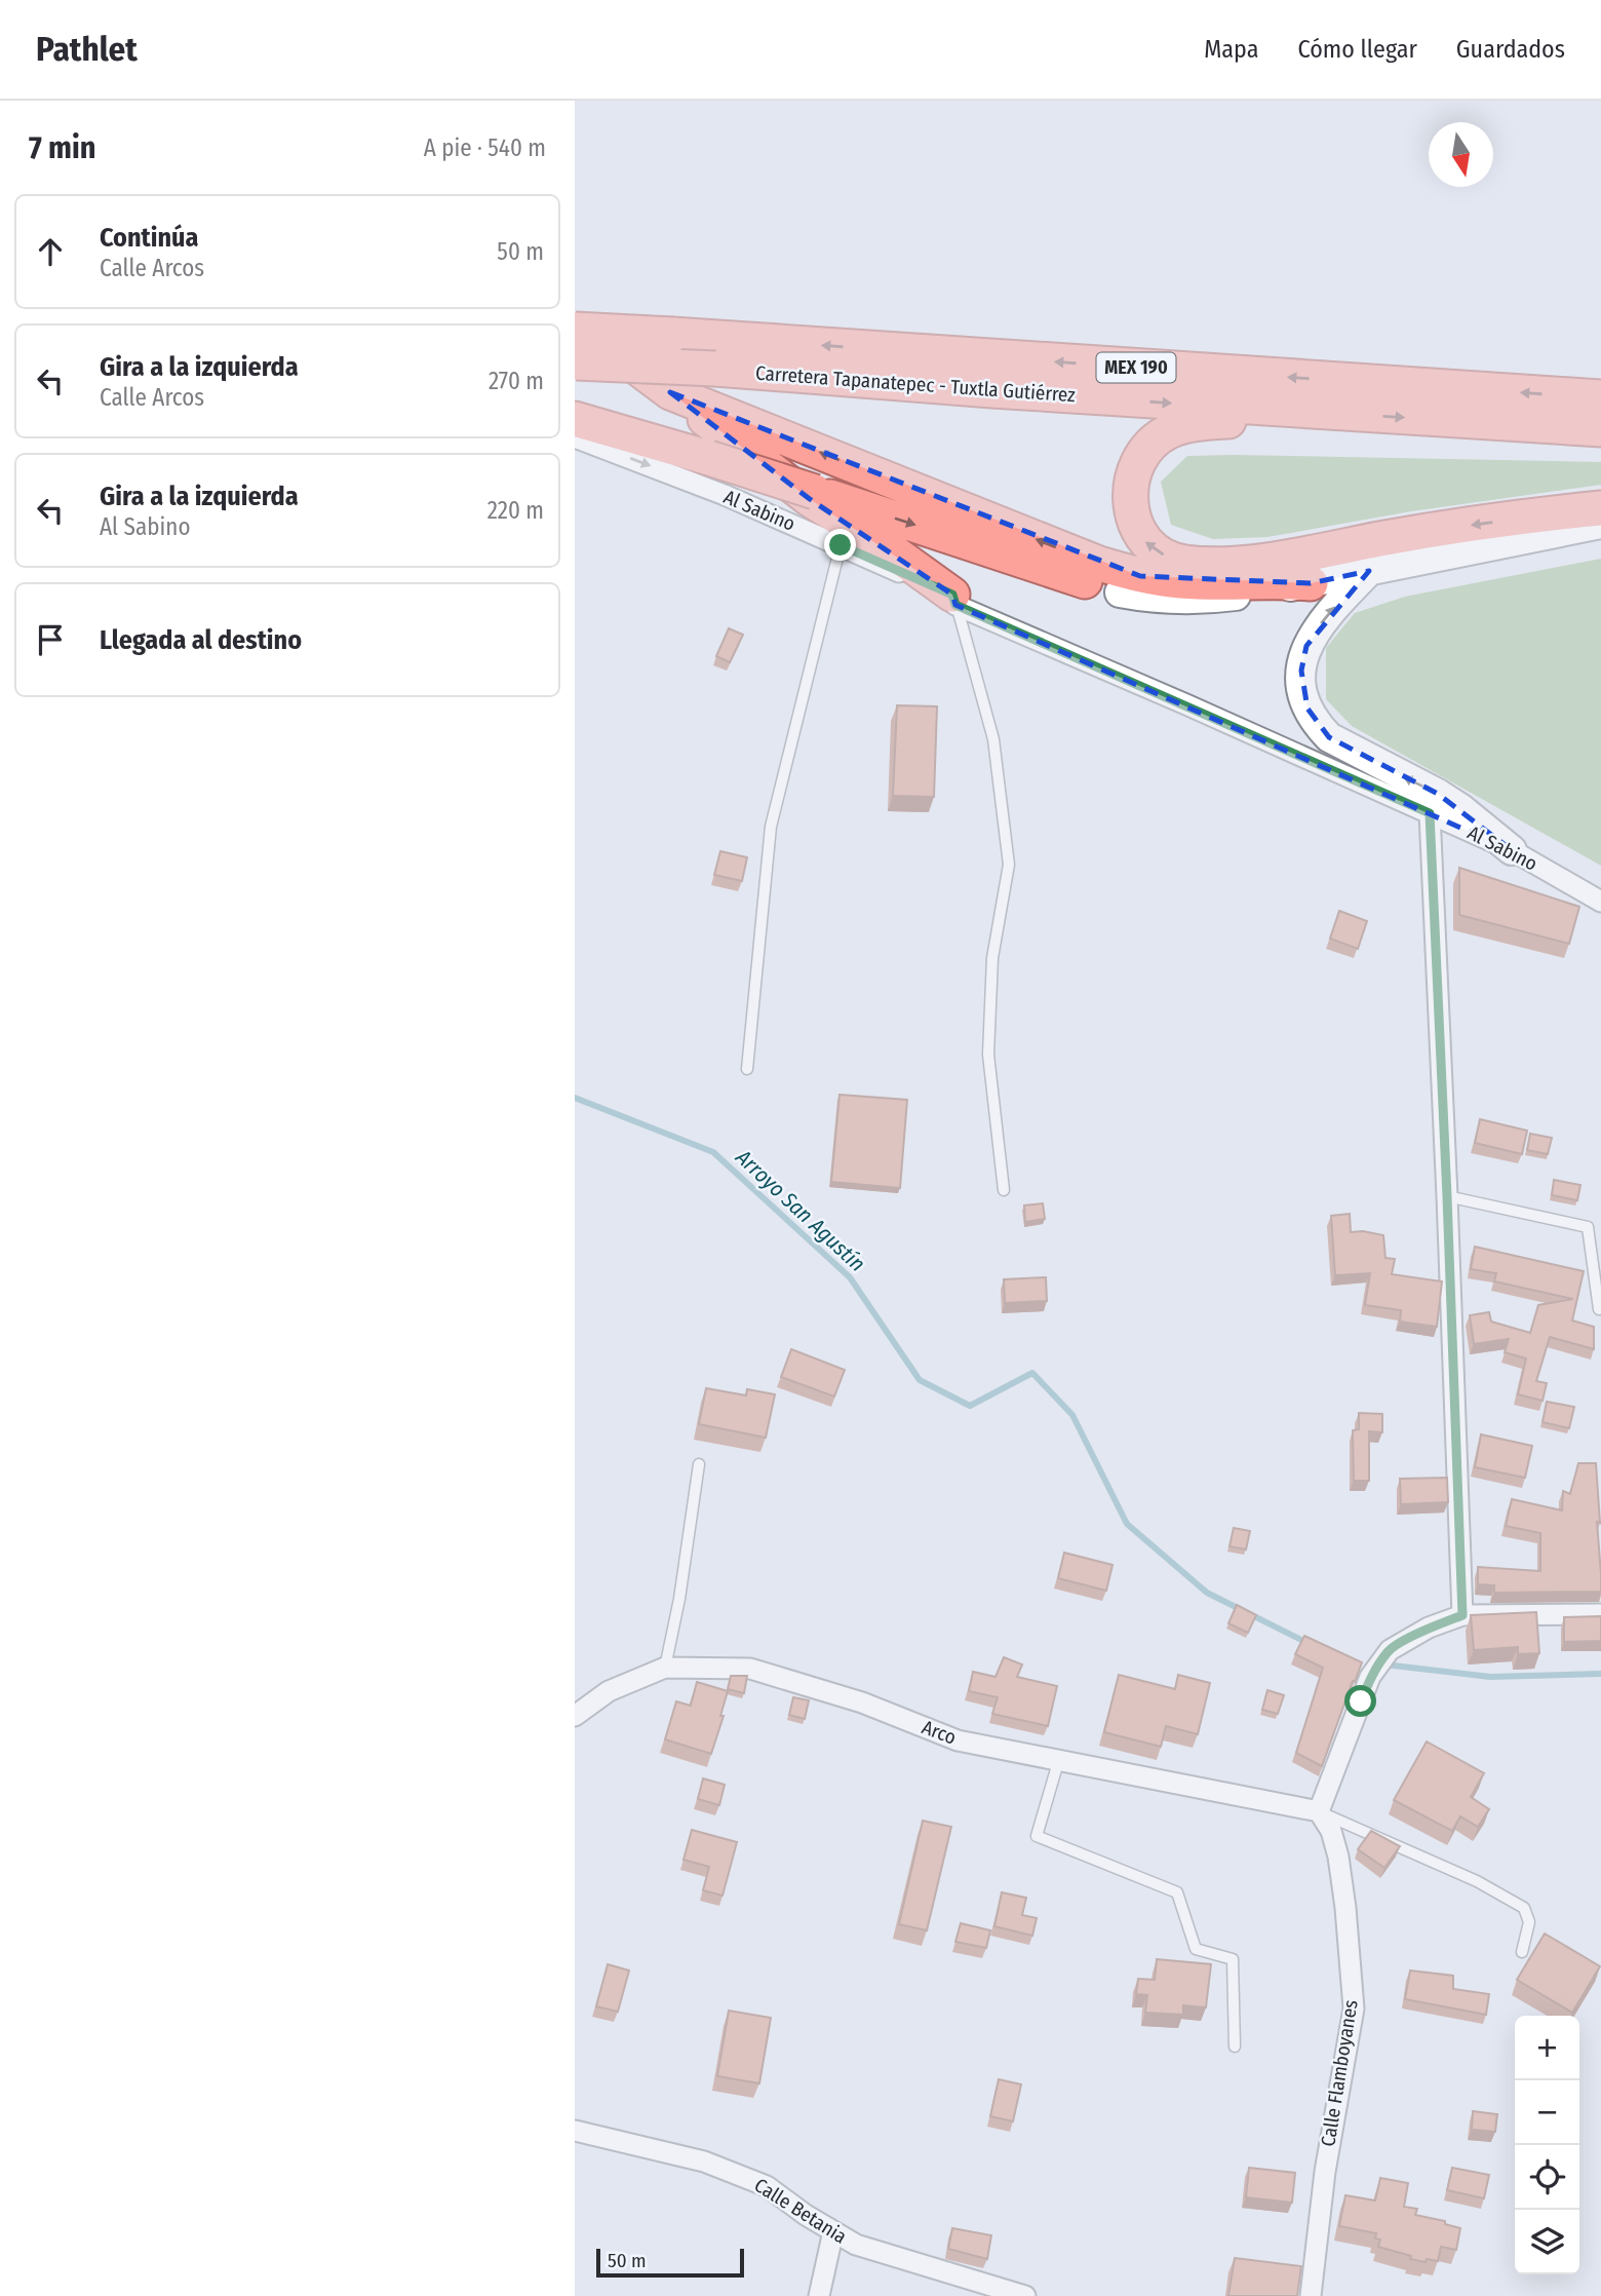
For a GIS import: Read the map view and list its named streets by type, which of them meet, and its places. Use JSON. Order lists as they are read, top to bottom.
{
  "streets": {
    "highway": ["MEX 190", "Carretera Tapanatepec - Tuxtla Gutiérrez"],
    "street": [
      "Al Sabino",
      "Arco",
      "Calle Flamboyanes",
      "Calle Betania"
    ]
  },
  "crossings": [
    ["Arco", "Calle Flamboyanes"]
  ],
  "water": ["Arroyo San Agustín"],
  "scale_bar": "50 m",
  "north": "bottom",
  "page": {
    "header": "Pathlet",
    "nav": ["Mapa", "Cómo llegar", "Guardados"],
    "heading": ["7 min", "A pie · 540 m"],
    "list": [
      ["Continúa", "Calle Arcos", "50 m"],
      ["Gira a la izquierda", "Calle Arcos", "270 m"],
      ["Gira a la izquierda", "Al Sabino", "220 m"],
      "Llegada al destino"
    ],
    "map_buttons": ["+", "−"],
    "scale": "50 m"
  }
}
